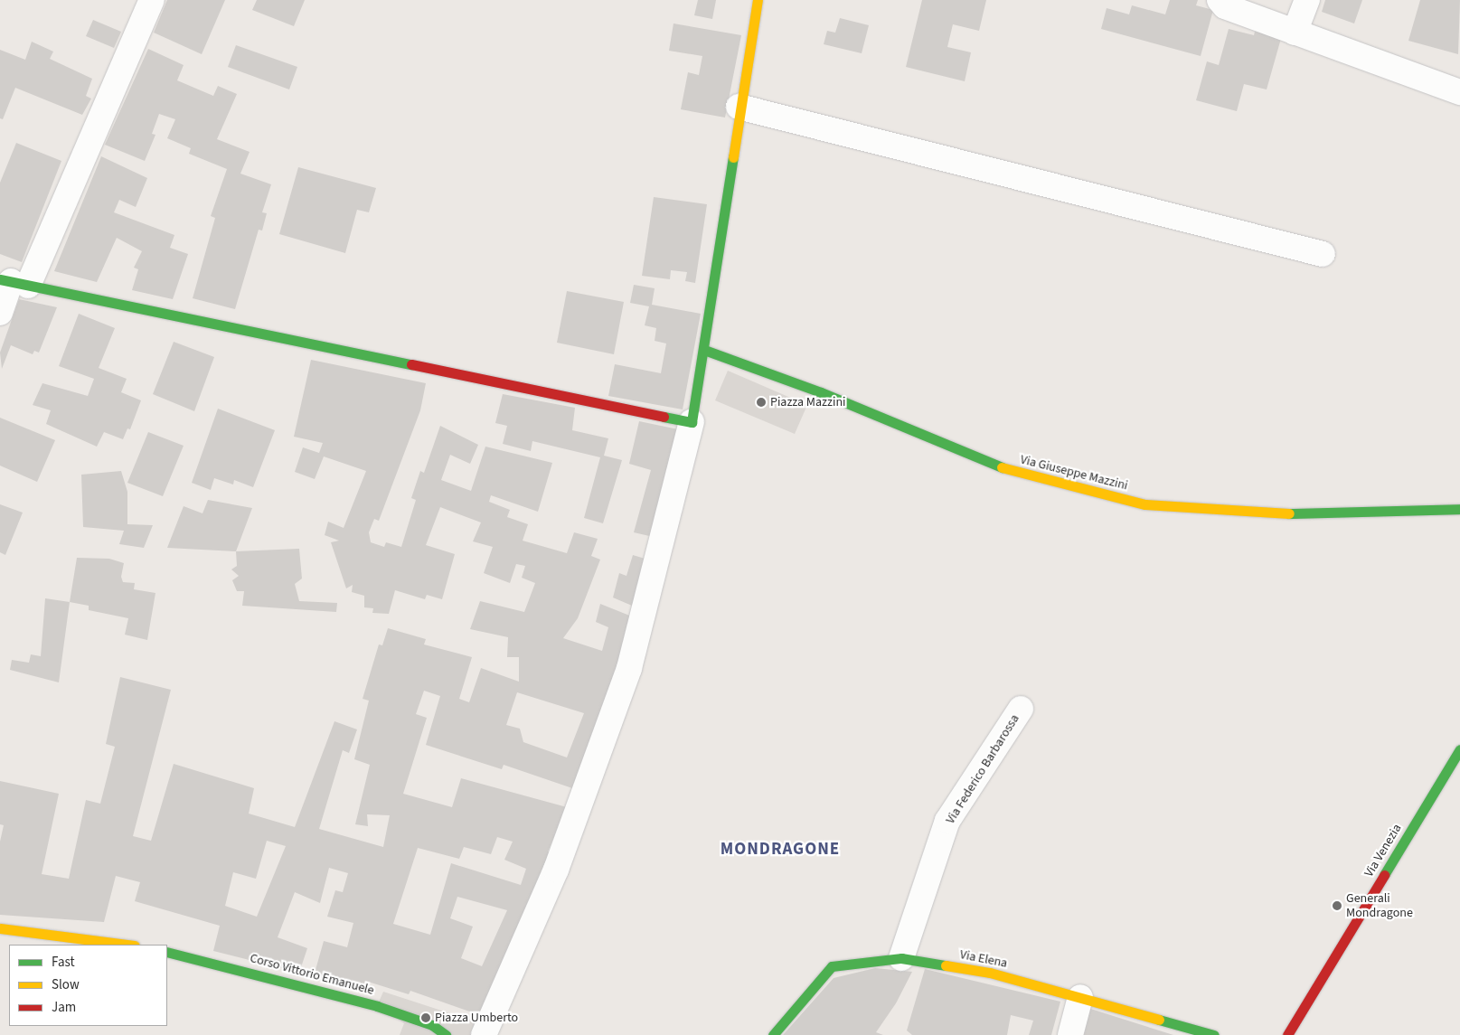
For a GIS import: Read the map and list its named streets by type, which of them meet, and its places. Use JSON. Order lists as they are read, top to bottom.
{
  "streets": {
    "street": [
      "Via Giuseppe Mazzini",
      "Via Federico Barbarossa",
      "Via Venezia",
      "Via Elena",
      "Corso Vittorio Emanuele"
    ]
  },
  "crossings": [
    ["Via Federico Barbarossa", "Via Elena"]
  ],
  "districts": ["MONDRAGONE"],
  "places": ["Piazza Mazzini", "Generali Mondragone", "Piazza Umberto"],
  "legend": ["Fast", "Slow", "Jam"]
}
